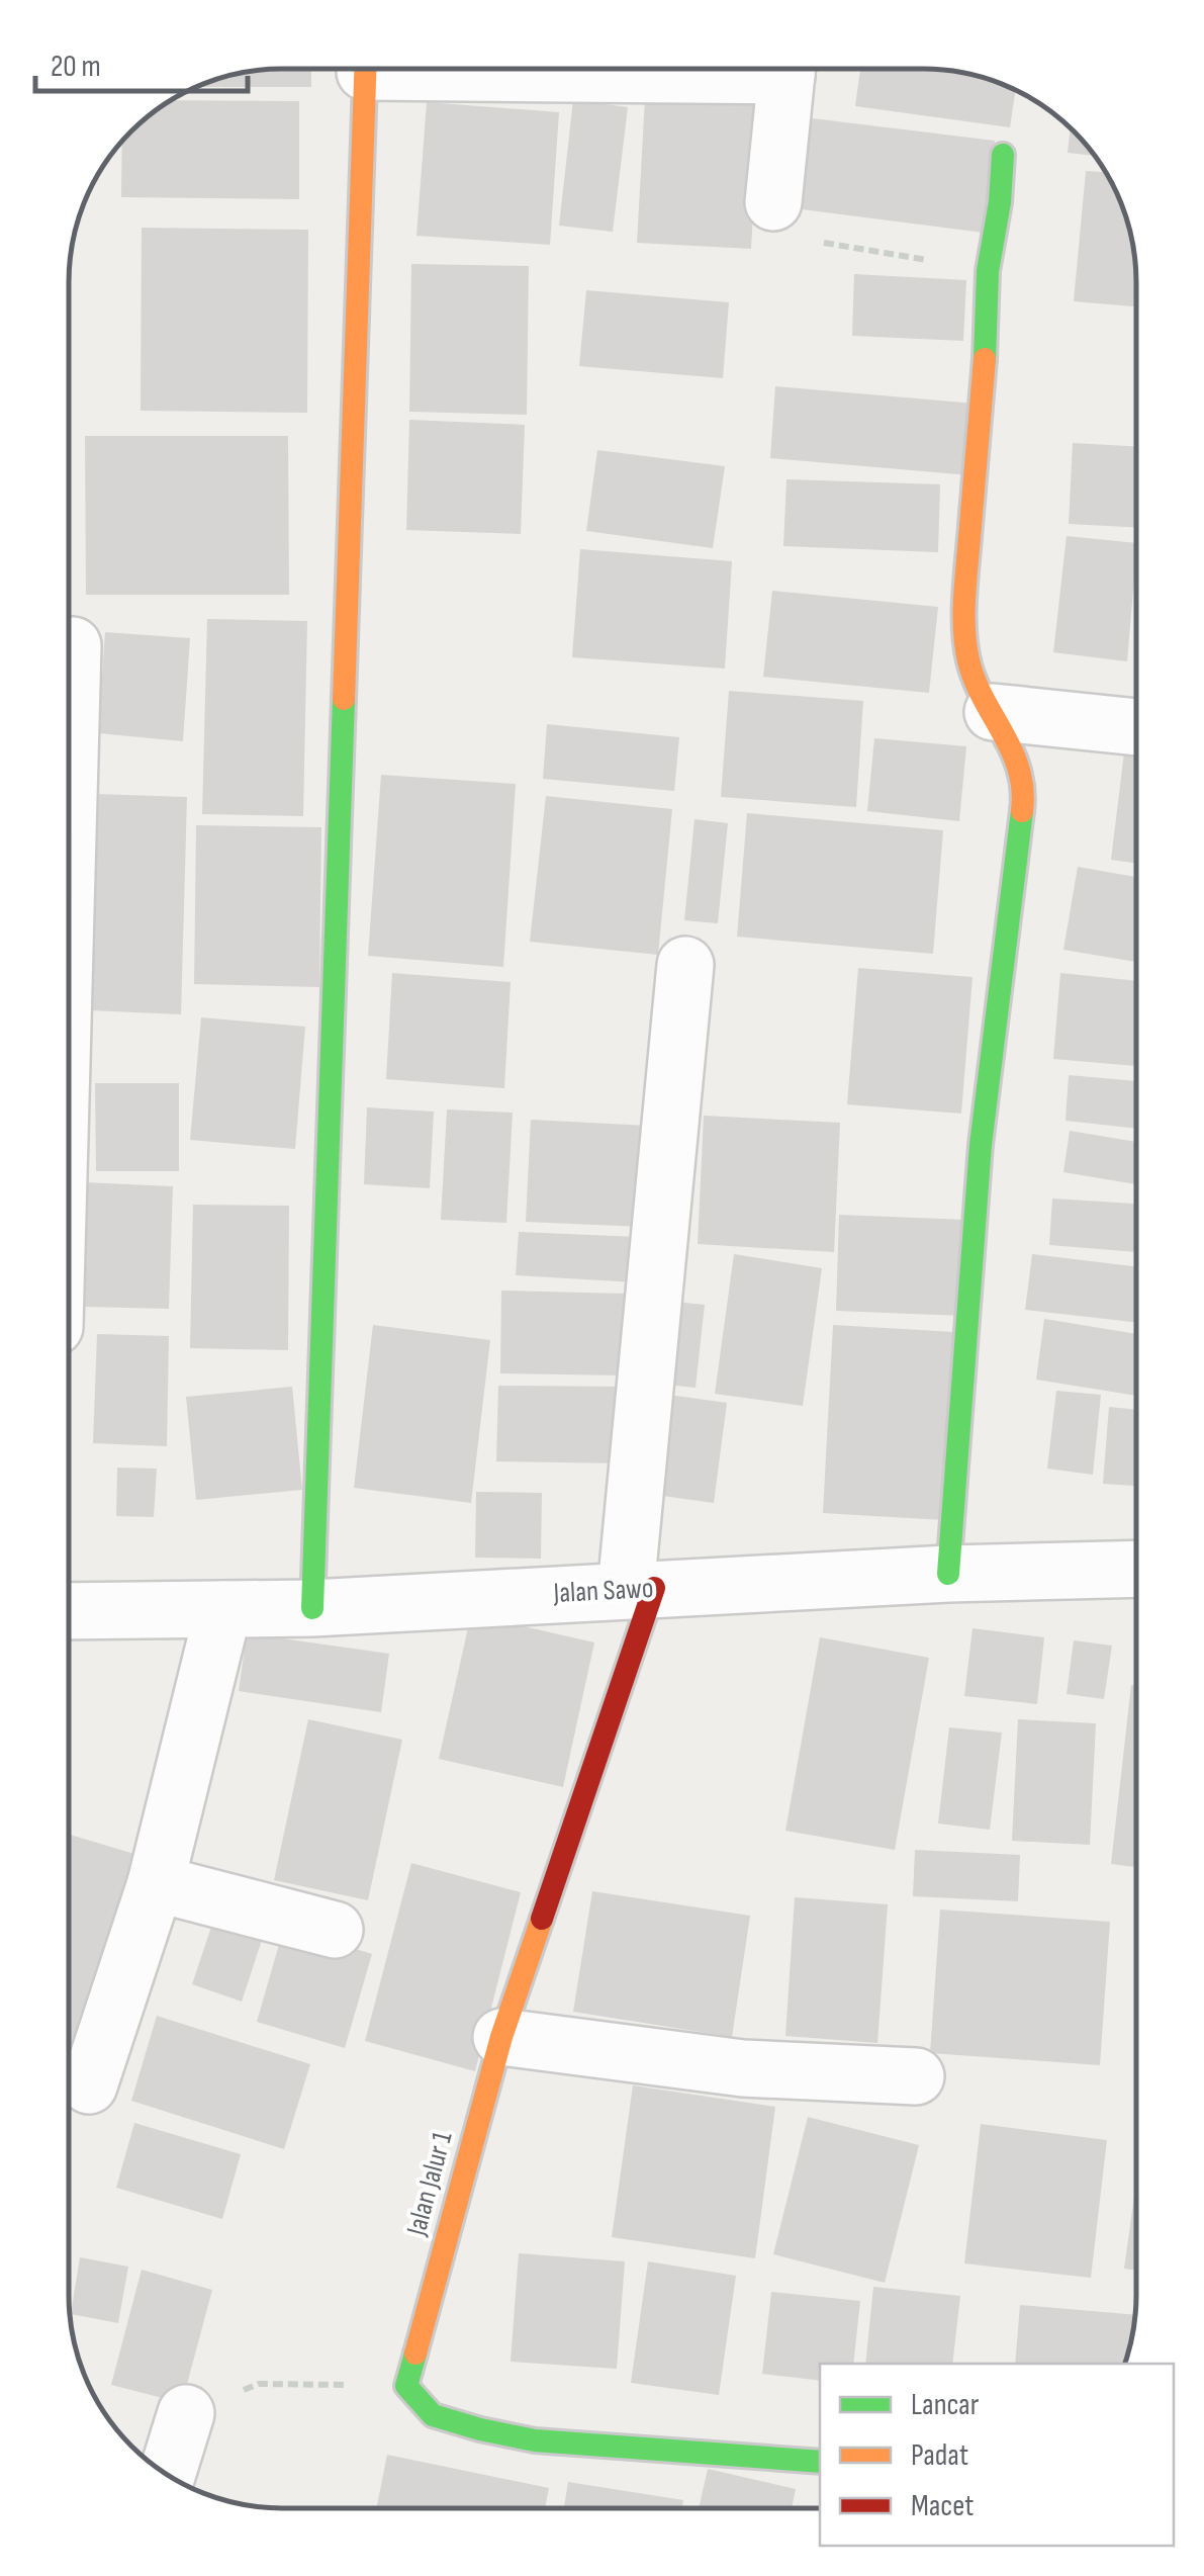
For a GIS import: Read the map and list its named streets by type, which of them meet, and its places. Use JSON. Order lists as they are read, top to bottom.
{
  "streets": {
    "street": ["Jalan Sawo", "Jalan Jalur 1"]
  },
  "crossings": [
    ["Jalan Sawo", "Jalan Jalur 1"]
  ],
  "legend": ["Lancar", "Padat", "Macet"],
  "scale_bar": "20 m"
}
